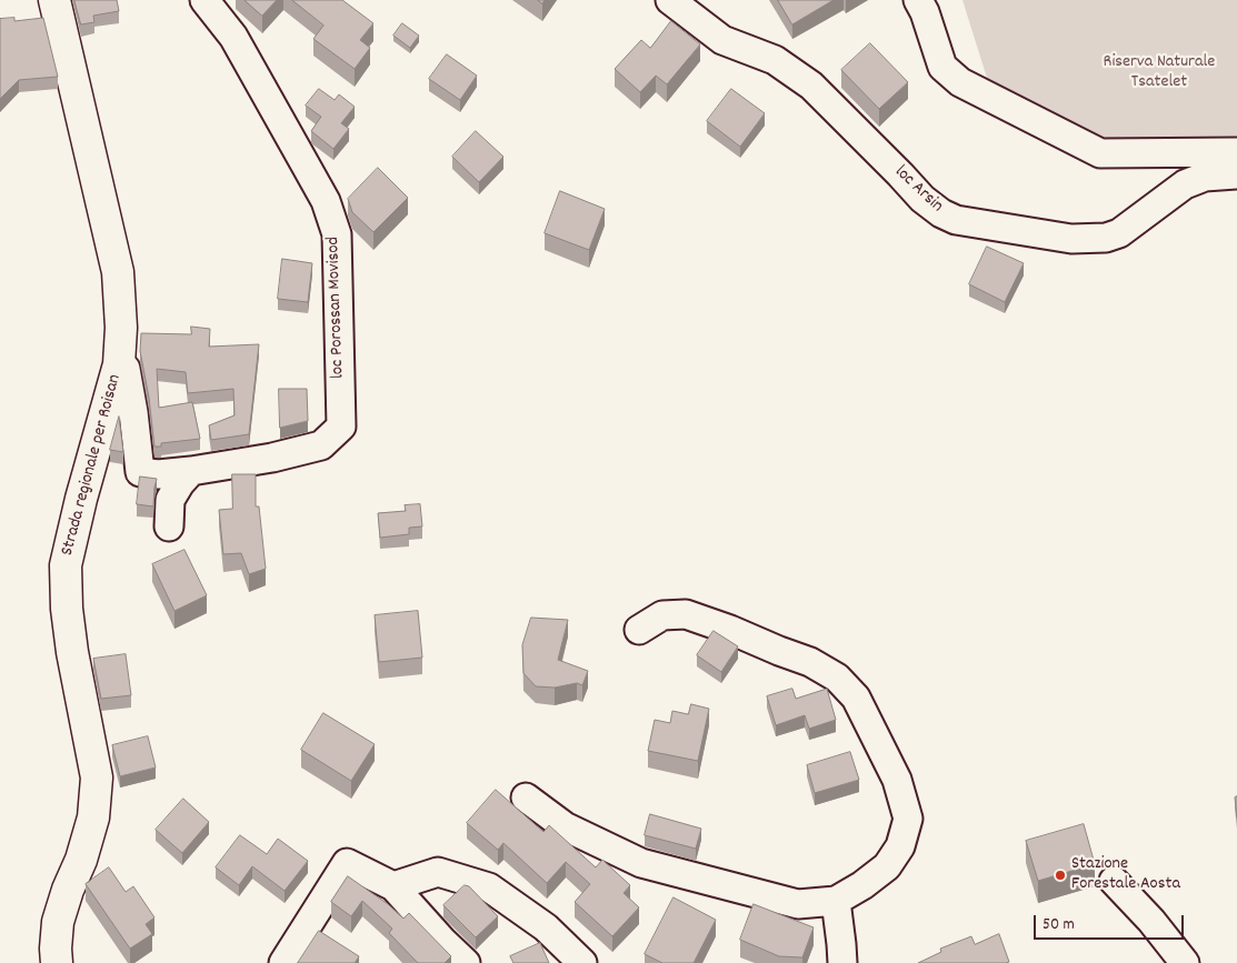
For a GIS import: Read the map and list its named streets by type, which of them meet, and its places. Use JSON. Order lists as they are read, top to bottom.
{
  "streets": {
    "main road": ["Strada regionale per Roisan"],
    "street": ["loc Arsin", "loc Porossan Movisod"]
  },
  "crossings": [
    ["loc Porossan Movisod", "Strada regionale per Roisan"]
  ],
  "parks": ["Riserva Naturale Tsatelet"],
  "places": ["Stazione Forestale Aosta"],
  "scale_bar": "50 m"
}
